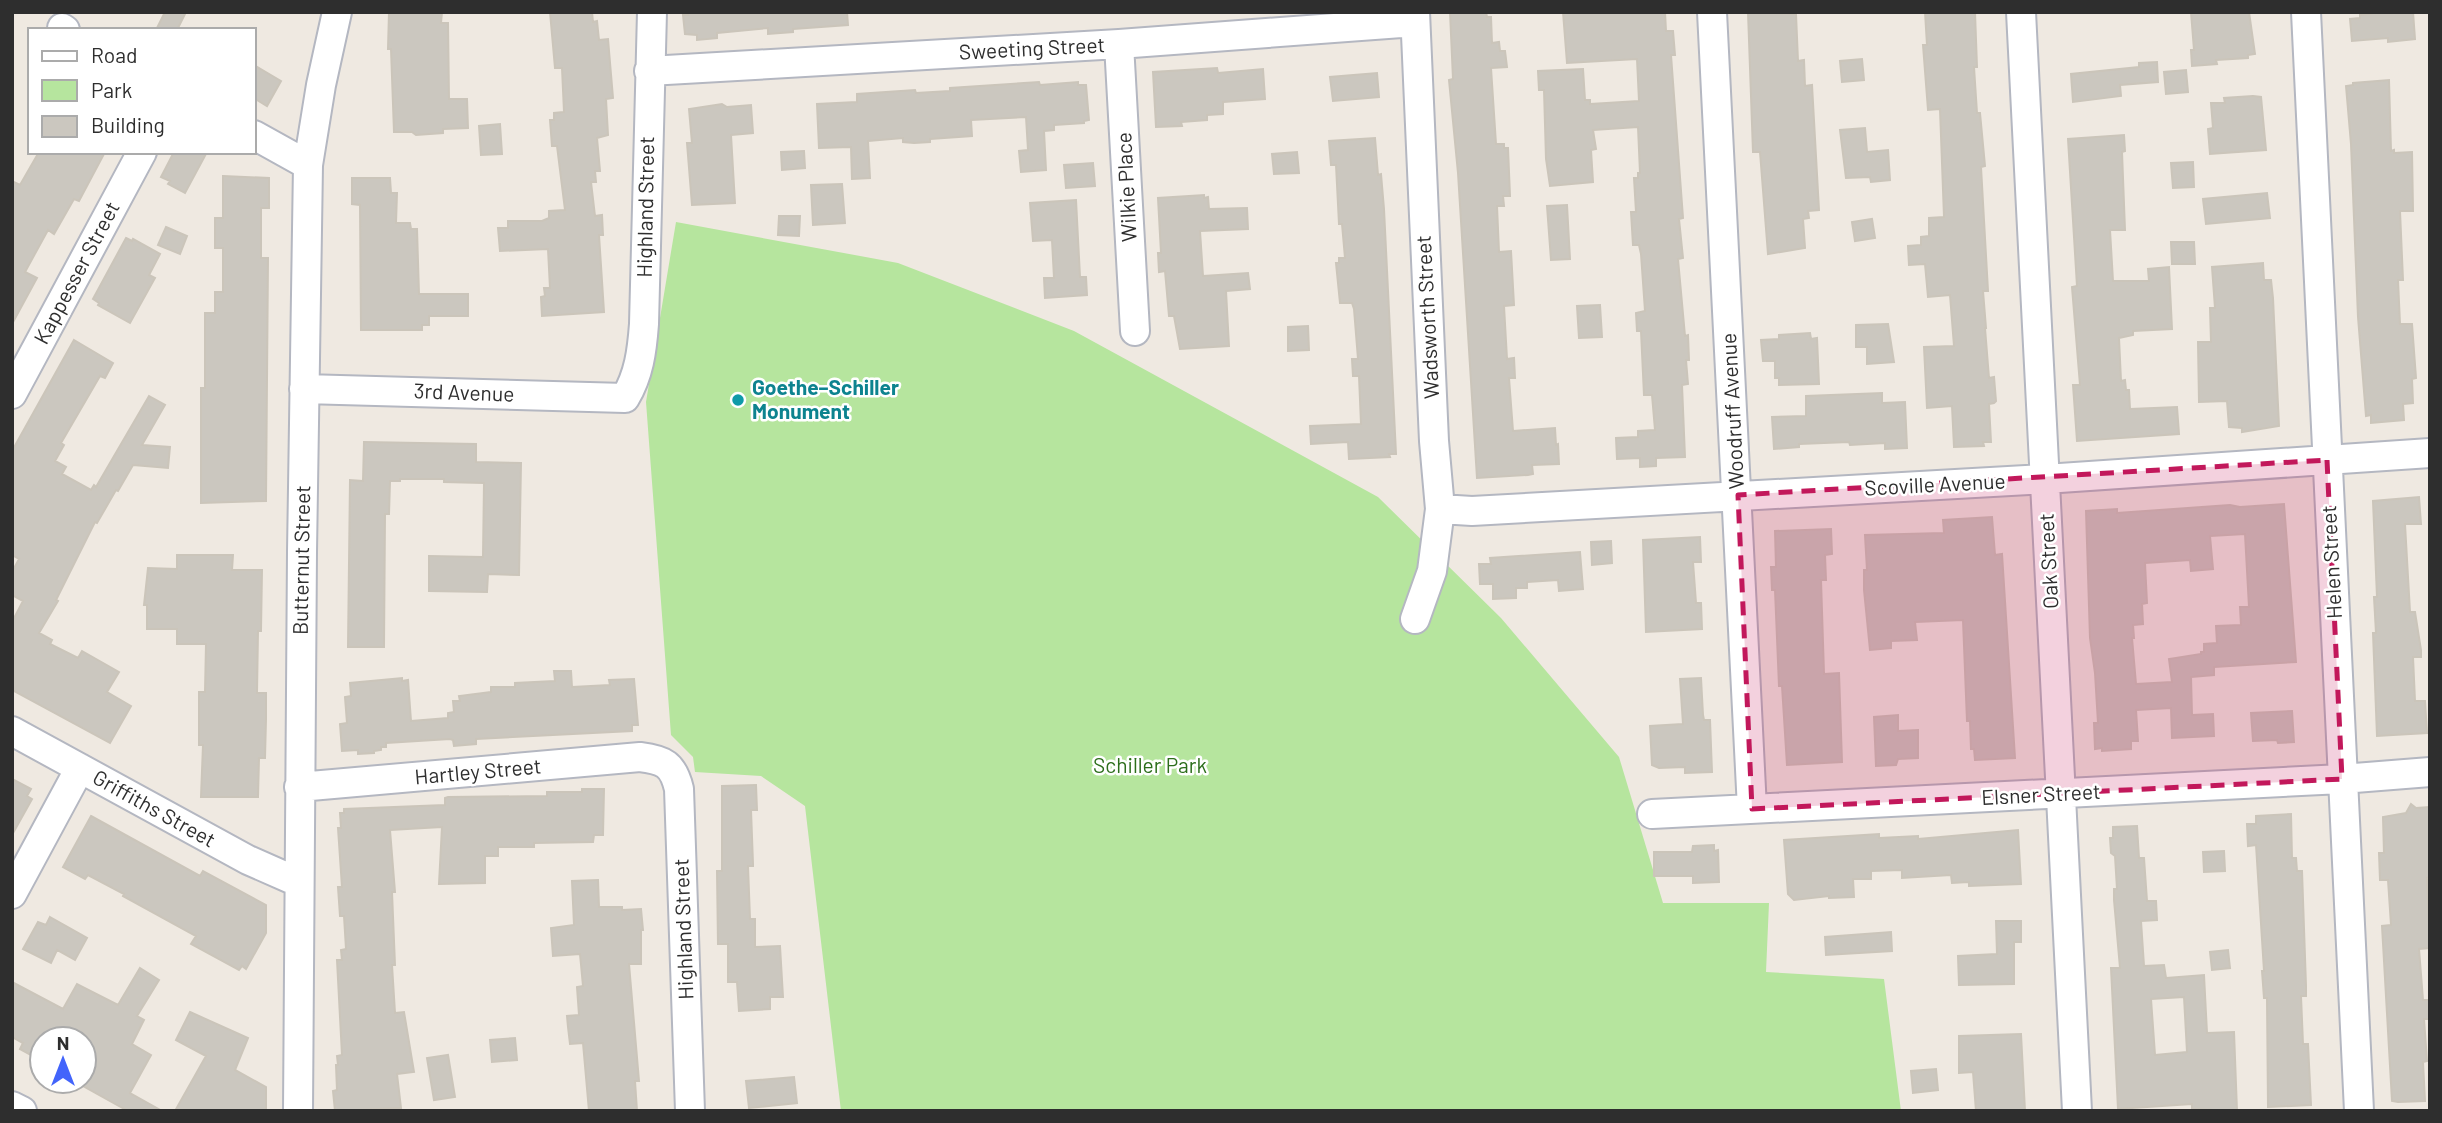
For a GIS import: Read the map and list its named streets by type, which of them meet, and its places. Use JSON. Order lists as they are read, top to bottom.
{
  "streets": {
    "street": [
      "Sweeting Street",
      "Wilkie Place",
      "Highland Street",
      "Kappesser Street",
      "Wadsworth Street",
      "3rd Avenue",
      "Woodruff Avenue",
      "Scoville Avenue",
      "Butternut Street",
      "Oak Street",
      "Helen Street",
      "Hartley Street",
      "Elsner Street",
      "Griffiths Street"
    ]
  },
  "crossings": [
    ["Sweeting Street", "Wilkie Place"],
    ["Sweeting Street", "Highland Street"],
    ["Sweeting Street", "Wadsworth Street"],
    ["Highland Street", "3rd Avenue"],
    ["Highland Street", "Hartley Street"],
    ["Wadsworth Street", "Scoville Avenue"],
    ["3rd Avenue", "Butternut Street"],
    ["Woodruff Avenue", "Scoville Avenue"],
    ["Woodruff Avenue", "Elsner Street"],
    ["Scoville Avenue", "Oak Street"],
    ["Scoville Avenue", "Helen Street"],
    ["Butternut Street", "Hartley Street"],
    ["Butternut Street", "Griffiths Street"],
    ["Oak Street", "Elsner Street"],
    ["Helen Street", "Elsner Street"]
  ],
  "parks": ["Schiller Park"],
  "places": ["Goethe–Schiller Monument"],
  "legend": ["Road", "Park", "Building"],
  "north": "top"
}
